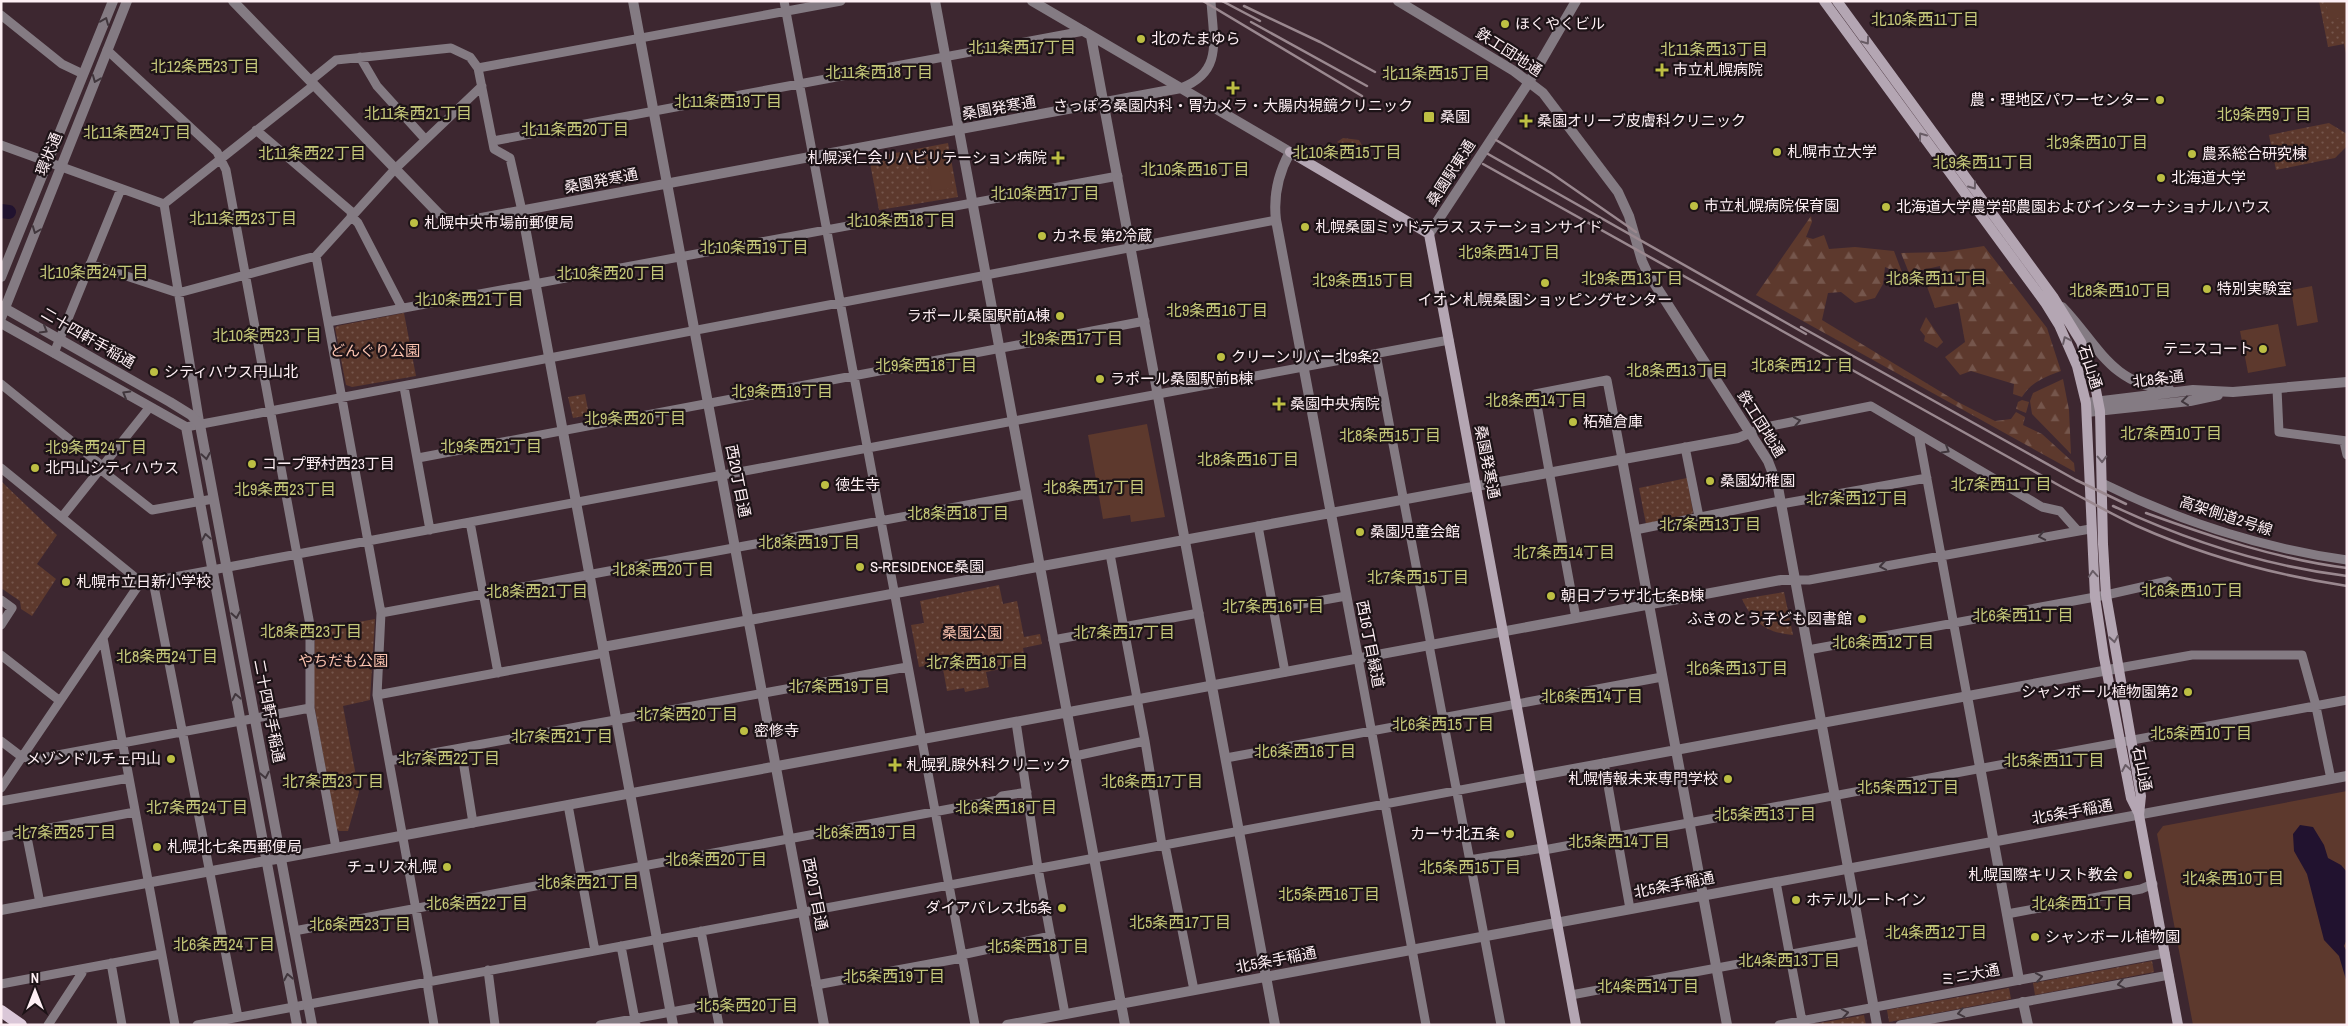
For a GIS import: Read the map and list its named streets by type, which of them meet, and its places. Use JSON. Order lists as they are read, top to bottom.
{
  "streets": {
    "main road": ["桑園発寒通", "石山通"],
    "street": [
      "鉄工団地通",
      "環状通",
      "桑園駅東通",
      "二十四軒手稲通",
      "北8条通",
      "西20丁目通",
      "高架側道2号線",
      "西16丁目緑道",
      "北5条手稲通",
      "ミニ大通"
    ]
  },
  "crossings": [
    ["鉄工団地通", "桑園駅東通"],
    ["鉄工団地通", "北5条手稲通"],
    ["鉄工団地通", "ミニ大通"],
    ["桑園発寒通", "桑園駅東通"],
    ["桑園発寒通", "西20丁目通"],
    ["桑園発寒通", "北5条手稲通"],
    ["環状通", "二十四軒手稲通"],
    ["石山通", "北8条通"],
    ["石山通", "高架側道2号線"],
    ["石山通", "北5条手稲通"],
    ["石山通", "ミニ大通"],
    ["西16丁目緑道", "北5条手稲通"]
  ],
  "districts": [
    "北10条西11丁目",
    "北11条西17丁目",
    "北11条西13丁目",
    "北12条西23丁目",
    "北11条西18丁目",
    "北11条西15丁目",
    "北11条西19丁目",
    "北11条西21丁目",
    "北9条西9丁目",
    "北11条西20丁目",
    "北11条西24丁目",
    "北9条西10丁目",
    "北10条西15丁目",
    "北11条西22丁目",
    "北9条西11丁目",
    "北10条西16丁目",
    "北10条西17丁目",
    "北11条西23丁目",
    "北10条西18丁目",
    "北10条西19丁目",
    "北9条西14丁目",
    "北10条西24丁目",
    "北10条西20丁目",
    "北9条西13丁目",
    "北8条西11丁目",
    "北9条西15丁目",
    "北8条西10丁目",
    "北10条西21丁目",
    "北9条西16丁目",
    "北10条西23丁目",
    "北9条西17丁目",
    "北9条西18丁目",
    "北8条西12丁目",
    "北8条西13丁目",
    "北9条西19丁目",
    "北8条西14丁目",
    "北9条西20丁目",
    "北7条西10丁目",
    "北8条西15丁目",
    "北9条西21丁目",
    "北9条西24丁目",
    "北8条西16丁目",
    "北7条西11丁目",
    "北8条西17丁目",
    "北9条西23丁目",
    "北7条西12丁目",
    "北8条西18丁目",
    "北7条西13丁目",
    "北8条西19丁目",
    "北7条西14丁目",
    "北8条西20丁目",
    "北7条西15丁目",
    "北6条西10丁目",
    "北8条西21丁目",
    "北7条西16丁目",
    "北6条西11丁目",
    "北8条西23丁目",
    "北7条西17丁目",
    "北6条西12丁目",
    "北8条西24丁目",
    "北7条西18丁目",
    "北6条西13丁目",
    "北7条西19丁目",
    "北6条西14丁目",
    "北7条西20丁目",
    "北6条西15丁目",
    "北5条西10丁目",
    "北7条西21丁目",
    "北6条西16丁目",
    "北7条西22丁目",
    "北5条西11丁目",
    "北7条西23丁目",
    "北6条西17丁目",
    "北5条西12丁目",
    "北7条西24丁目",
    "北6条西18丁目",
    "北5条西13丁目",
    "北7条西25丁目",
    "北6条西19丁目",
    "北5条西14丁目",
    "北6条西20丁目",
    "北5条西15丁目",
    "北4条西10丁目",
    "北6条西21丁目",
    "北5条西16丁目",
    "北6条西22丁目",
    "北4条西11丁目",
    "北5条西17丁目",
    "北6条西23丁目",
    "北4条西12丁目",
    "北6条西24丁目",
    "北5条西18丁目",
    "北4条西13丁目",
    "北5条西19丁目",
    "北4条西14丁目",
    "北5条西20丁目"
  ],
  "parks": ["どんぐり公園", "桑園公園", "やちだも公園"],
  "places": {
    "other": [
      "ほくやくビル",
      "北のたまゆら",
      "農・理地区パワーセンター",
      "札幌市立大学",
      "農系総合研究棟",
      "北海道大学",
      "市立札幌病院保育園",
      "北海道大学農学部農園およびインターナショナルハウス",
      "札幌中央市場前郵便局",
      "札幌桑園ミッドテラス ステーションサイド",
      "カネ長 第2冷蔵",
      "イオン札幌桑園ショッピングセンター",
      "特別実験室",
      "ラポール桑園駅前A棟",
      "テニスコート",
      "クリーンリバー北9条2",
      "シティハウス円山北",
      "ラポール桑園駅前B棟",
      "柘殖倉庫",
      "コープ野村西23丁目",
      "北円山シティハウス",
      "桑園幼稚園",
      "徳生寺",
      "桑園児童会館",
      "S-RESIDENCE桑園",
      "札幌市立日新小学校",
      "朝日プラザ北七条B棟",
      "ふきのとう子ども図書館",
      "シャンボール植物園第2",
      "密修寺",
      "メゾンドルチェ円山",
      "札幌情報未来専門学校",
      "カーサ北五条",
      "札幌北七条西郵便局",
      "チュリス札幌",
      "札幌国際キリスト教会",
      "ホテルルートイン",
      "ダイアパレス北5条",
      "シャンボール植物園"
    ],
    "health": [
      "市立札幌病院",
      "さっぽろ桑園内科・胃カメラ・大腸内視鏡クリニック",
      "桑園オリーブ皮膚科クリニック",
      "札幌渓仁会リハビリテーション病院",
      "桑園中央病院",
      "札幌乳腺外科クリニック"
    ],
    "transit": ["桑園"]
  },
  "north": "top"
}
